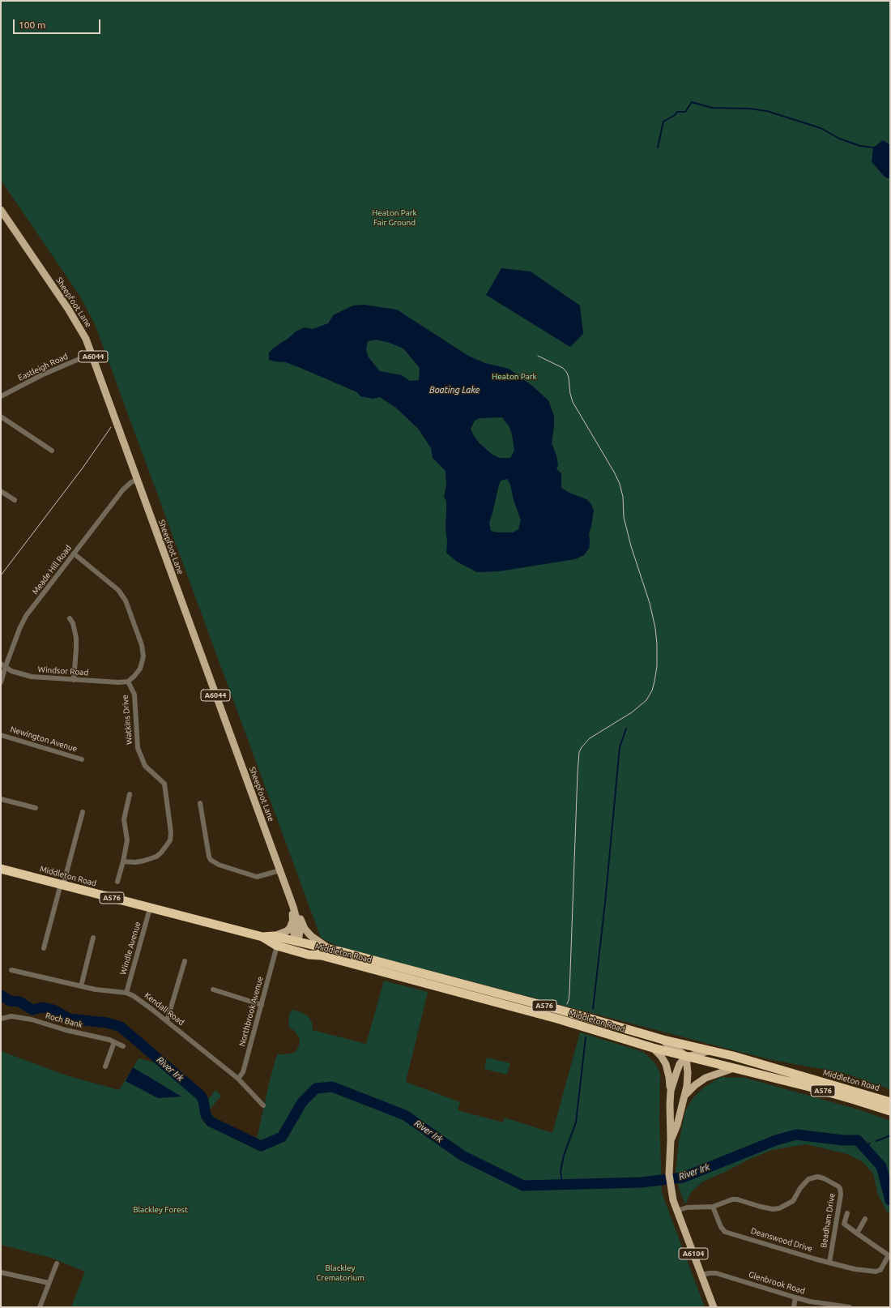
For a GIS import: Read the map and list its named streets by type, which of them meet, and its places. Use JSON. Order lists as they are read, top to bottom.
{
  "streets": {
    "highway": ["Middleton Road", "A576"],
    "main road": ["Sheepfoot Lane", "A6044", "A6104"],
    "street": [
      "Eastleigh Road",
      "Meade Hill Road",
      "Windsor Road",
      "Watkins Drive",
      "Newington Avenue",
      "Windle Avenue",
      "Kendall Road",
      "Northbrook Avenue",
      "Roch Bank",
      "Beadham Drive",
      "Deanswood Drive",
      "Glenbrook Road"
    ]
  },
  "crossings": [
    ["Sheepfoot Lane", "Eastleigh Road"],
    ["Sheepfoot Lane", "Meade Hill Road"],
    ["Sheepfoot Lane", "Middleton Road"],
    ["Sheepfoot Lane", "A576"],
    ["Meade Hill Road", "Windsor Road"],
    ["Windsor Road", "Watkins Drive"],
    ["Middleton Road", "A576"],
    ["Middleton Road", "Windle Avenue"],
    ["Middleton Road", "Northbrook Avenue"],
    ["Windle Avenue", "Kendall Road"],
    ["Kendall Road", "Northbrook Avenue"],
    ["Beadham Drive", "Deanswood Drive"],
    ["Beadham Drive", "A6104"],
    ["A6104", "Glenbrook Road"]
  ],
  "water": ["Boating Lake", "River Irk"],
  "parks": [
    "Heaton Park Fair Ground",
    "Heaton Park",
    "Blackley Forest",
    "Blackley Crematorium"
  ],
  "scale_bar": "100 m"
}
